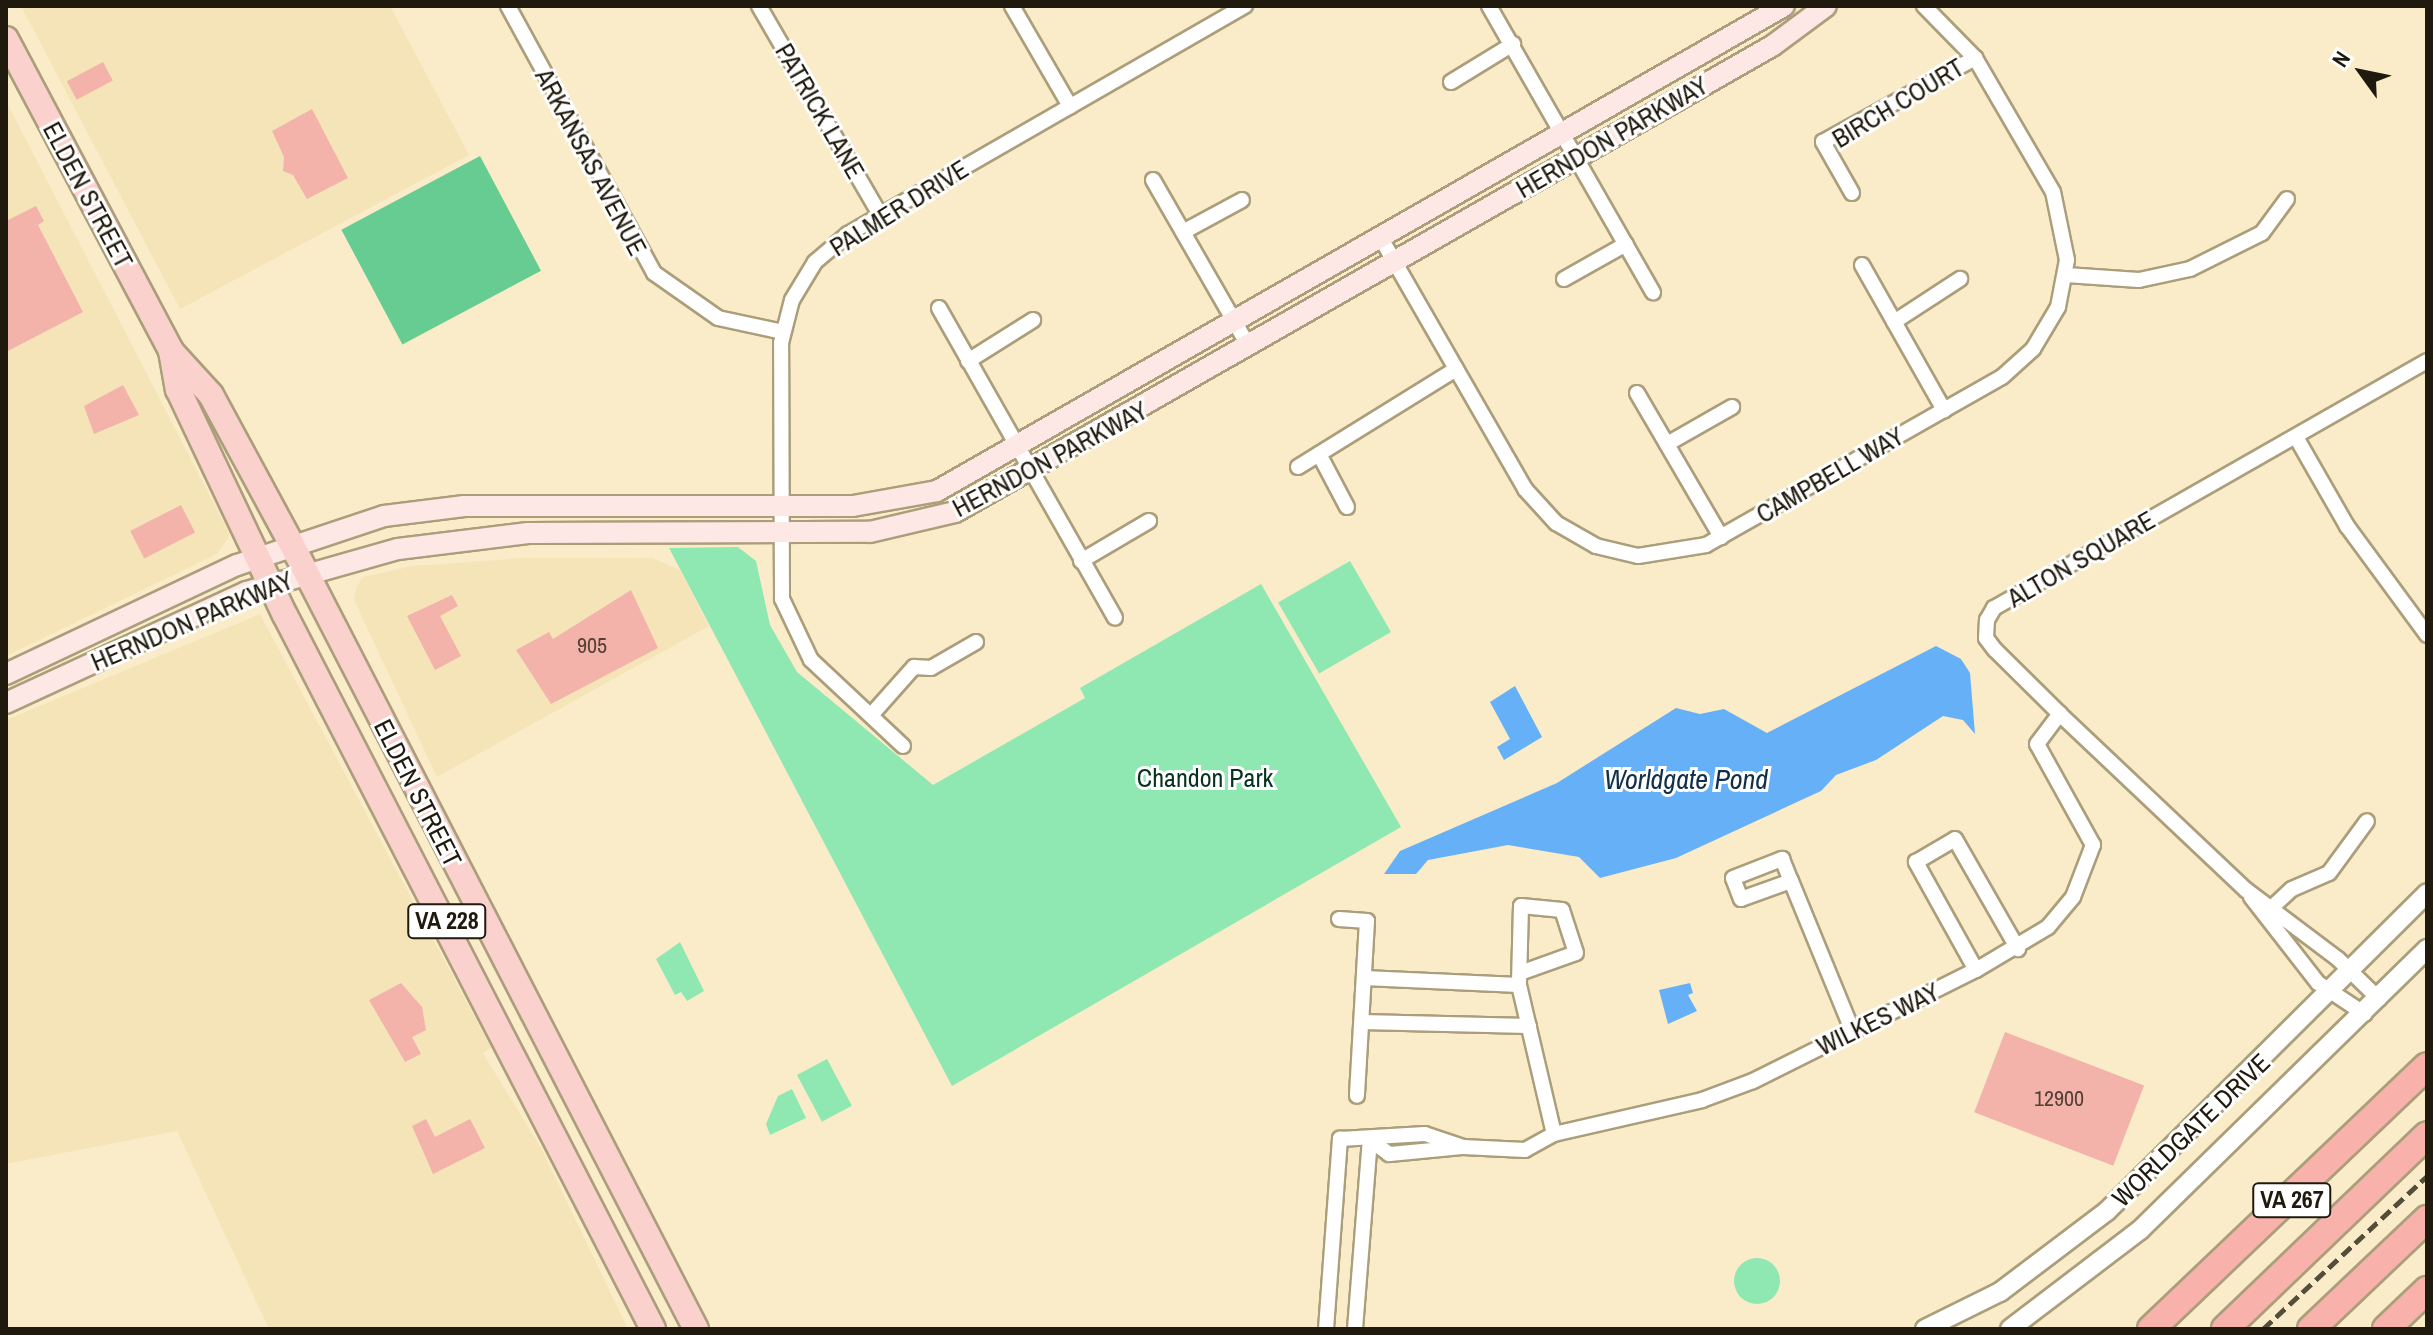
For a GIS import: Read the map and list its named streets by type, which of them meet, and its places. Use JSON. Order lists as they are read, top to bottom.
{
  "streets": {
    "highway": ["VA 267"],
    "main road": ["HERNDON PARKWAY", "ELDEN STREET", "VA 228"],
    "street": [
      "BIRCH COURT",
      "PATRICK LANE",
      "ARKANSAS AVENUE",
      "PALMER DRIVE",
      "CAMPBELL WAY",
      "ALTON SQUARE",
      "WILKES WAY",
      "WORLDGATE DRIVE"
    ]
  },
  "crossings": [
    ["BIRCH COURT", "CAMPBELL WAY"],
    ["PATRICK LANE", "PALMER DRIVE"],
    ["HERNDON PARKWAY", "ELDEN STREET"],
    ["HERNDON PARKWAY", "PALMER DRIVE"],
    ["HERNDON PARKWAY", "CAMPBELL WAY"],
    ["ARKANSAS AVENUE", "PALMER DRIVE"],
    ["ALTON SQUARE", "WILKES WAY"],
    ["ALTON SQUARE", "WORLDGATE DRIVE"]
  ],
  "water": ["Worldgate Pond"],
  "parks": ["Chandon Park"],
  "house_numbers": ["905", "12900"],
  "north": "top left"
}
